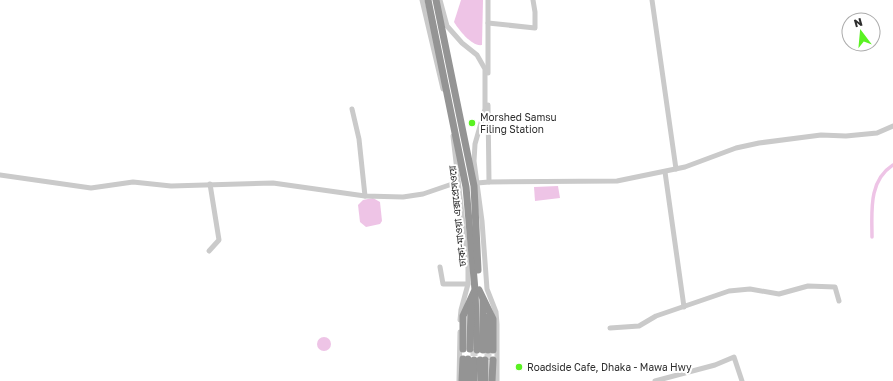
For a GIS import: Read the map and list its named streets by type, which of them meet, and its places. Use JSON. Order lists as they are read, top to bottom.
{
  "streets": {
    "highway": ["ঢাকা-মাওয়া এক্সপ্রেসওয়ে"]
  },
  "places": ["Morshed Samsu Filing Station", "Roadside Cafe, Dhaka - Mawa Hwy"],
  "north": "top"
}
